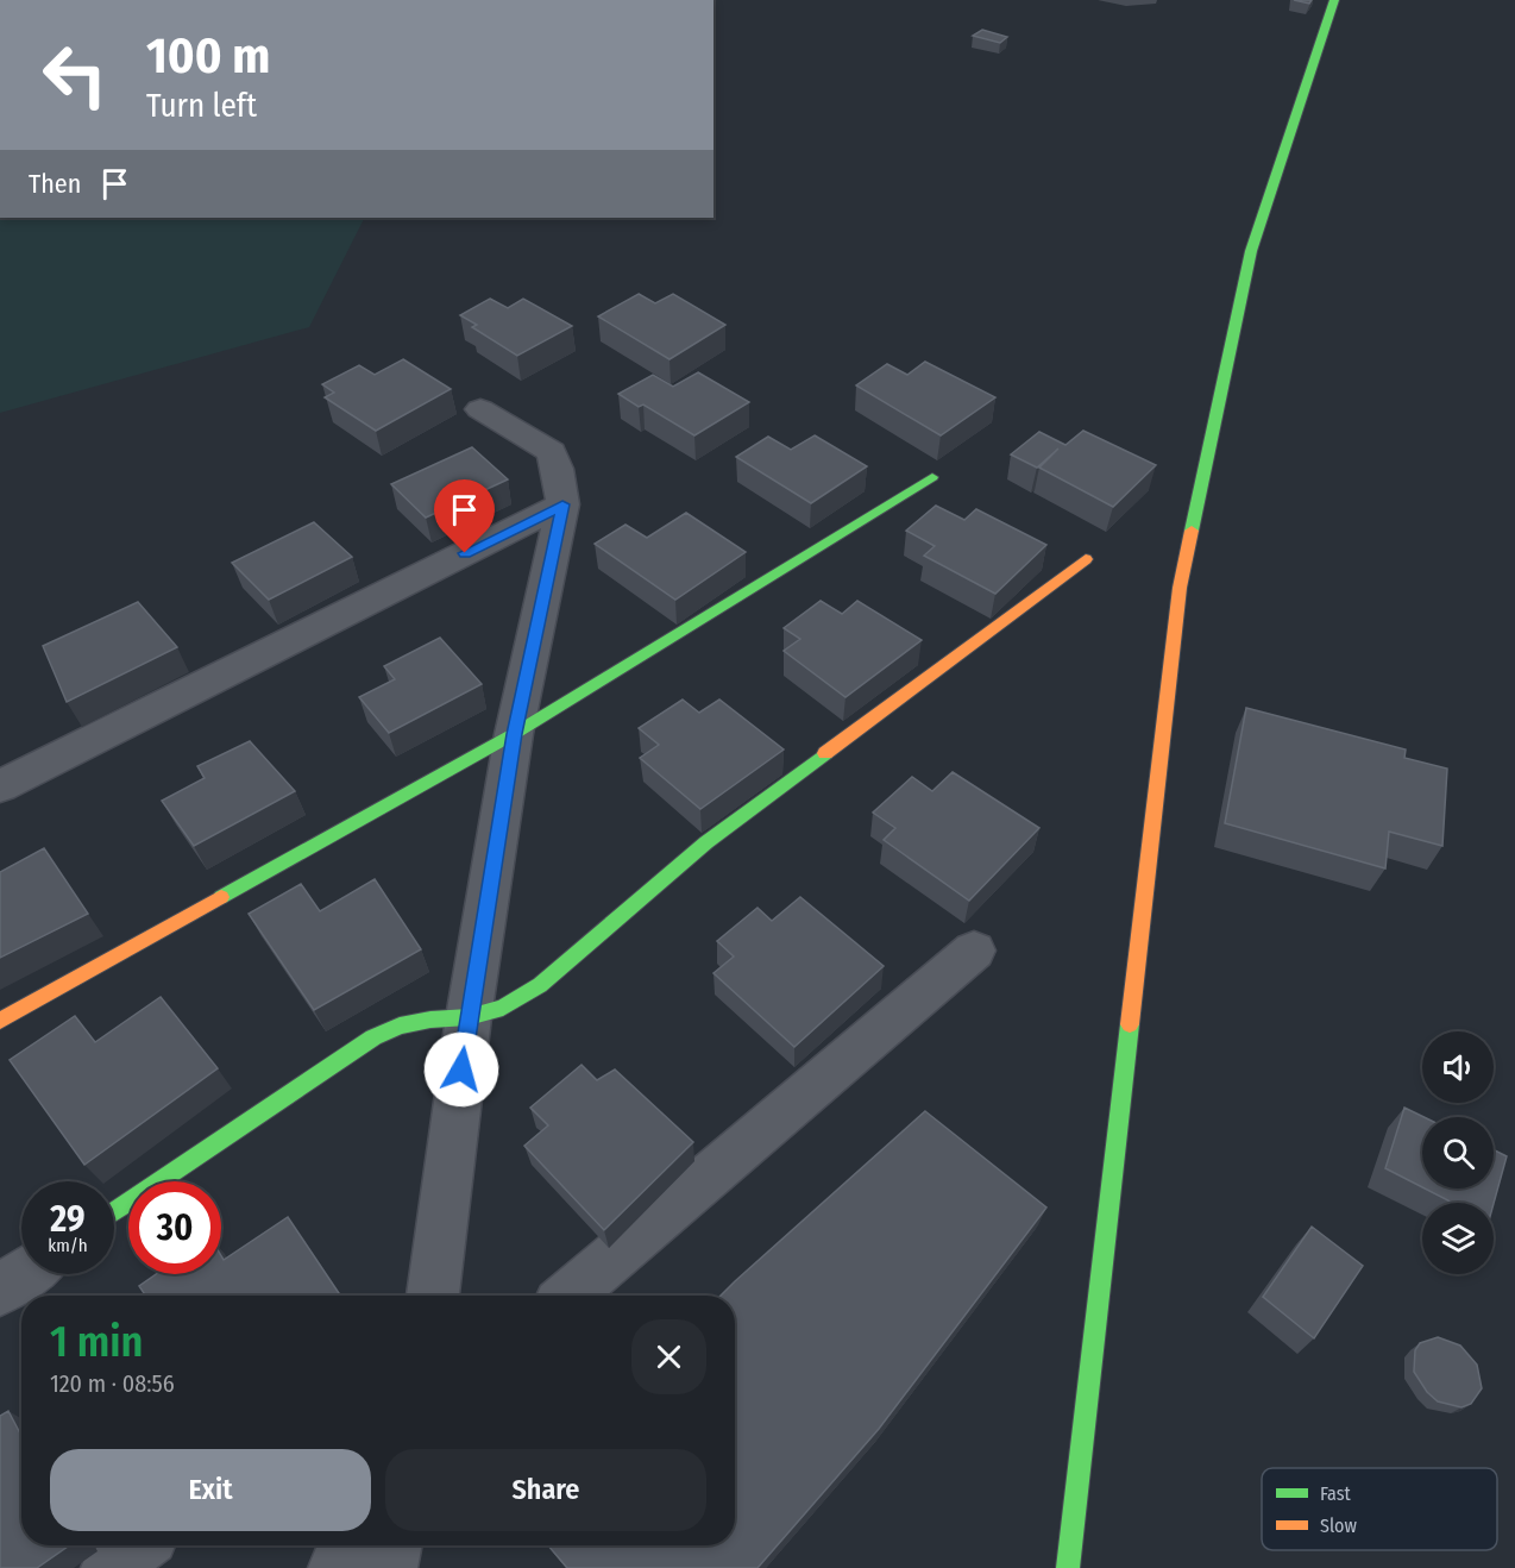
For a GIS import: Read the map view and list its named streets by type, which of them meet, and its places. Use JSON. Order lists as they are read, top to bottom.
{
  "legend": ["Fast", "Slow"],
  "page": {
    "turn": ["100 m", "Turn left"],
    "then": "Then",
    "speed": "29 km/h",
    "limit": "30",
    "heading": ["1 min", "120 m · 08:56"],
    "buttons": ["Exit", "Share"]
  }
}
